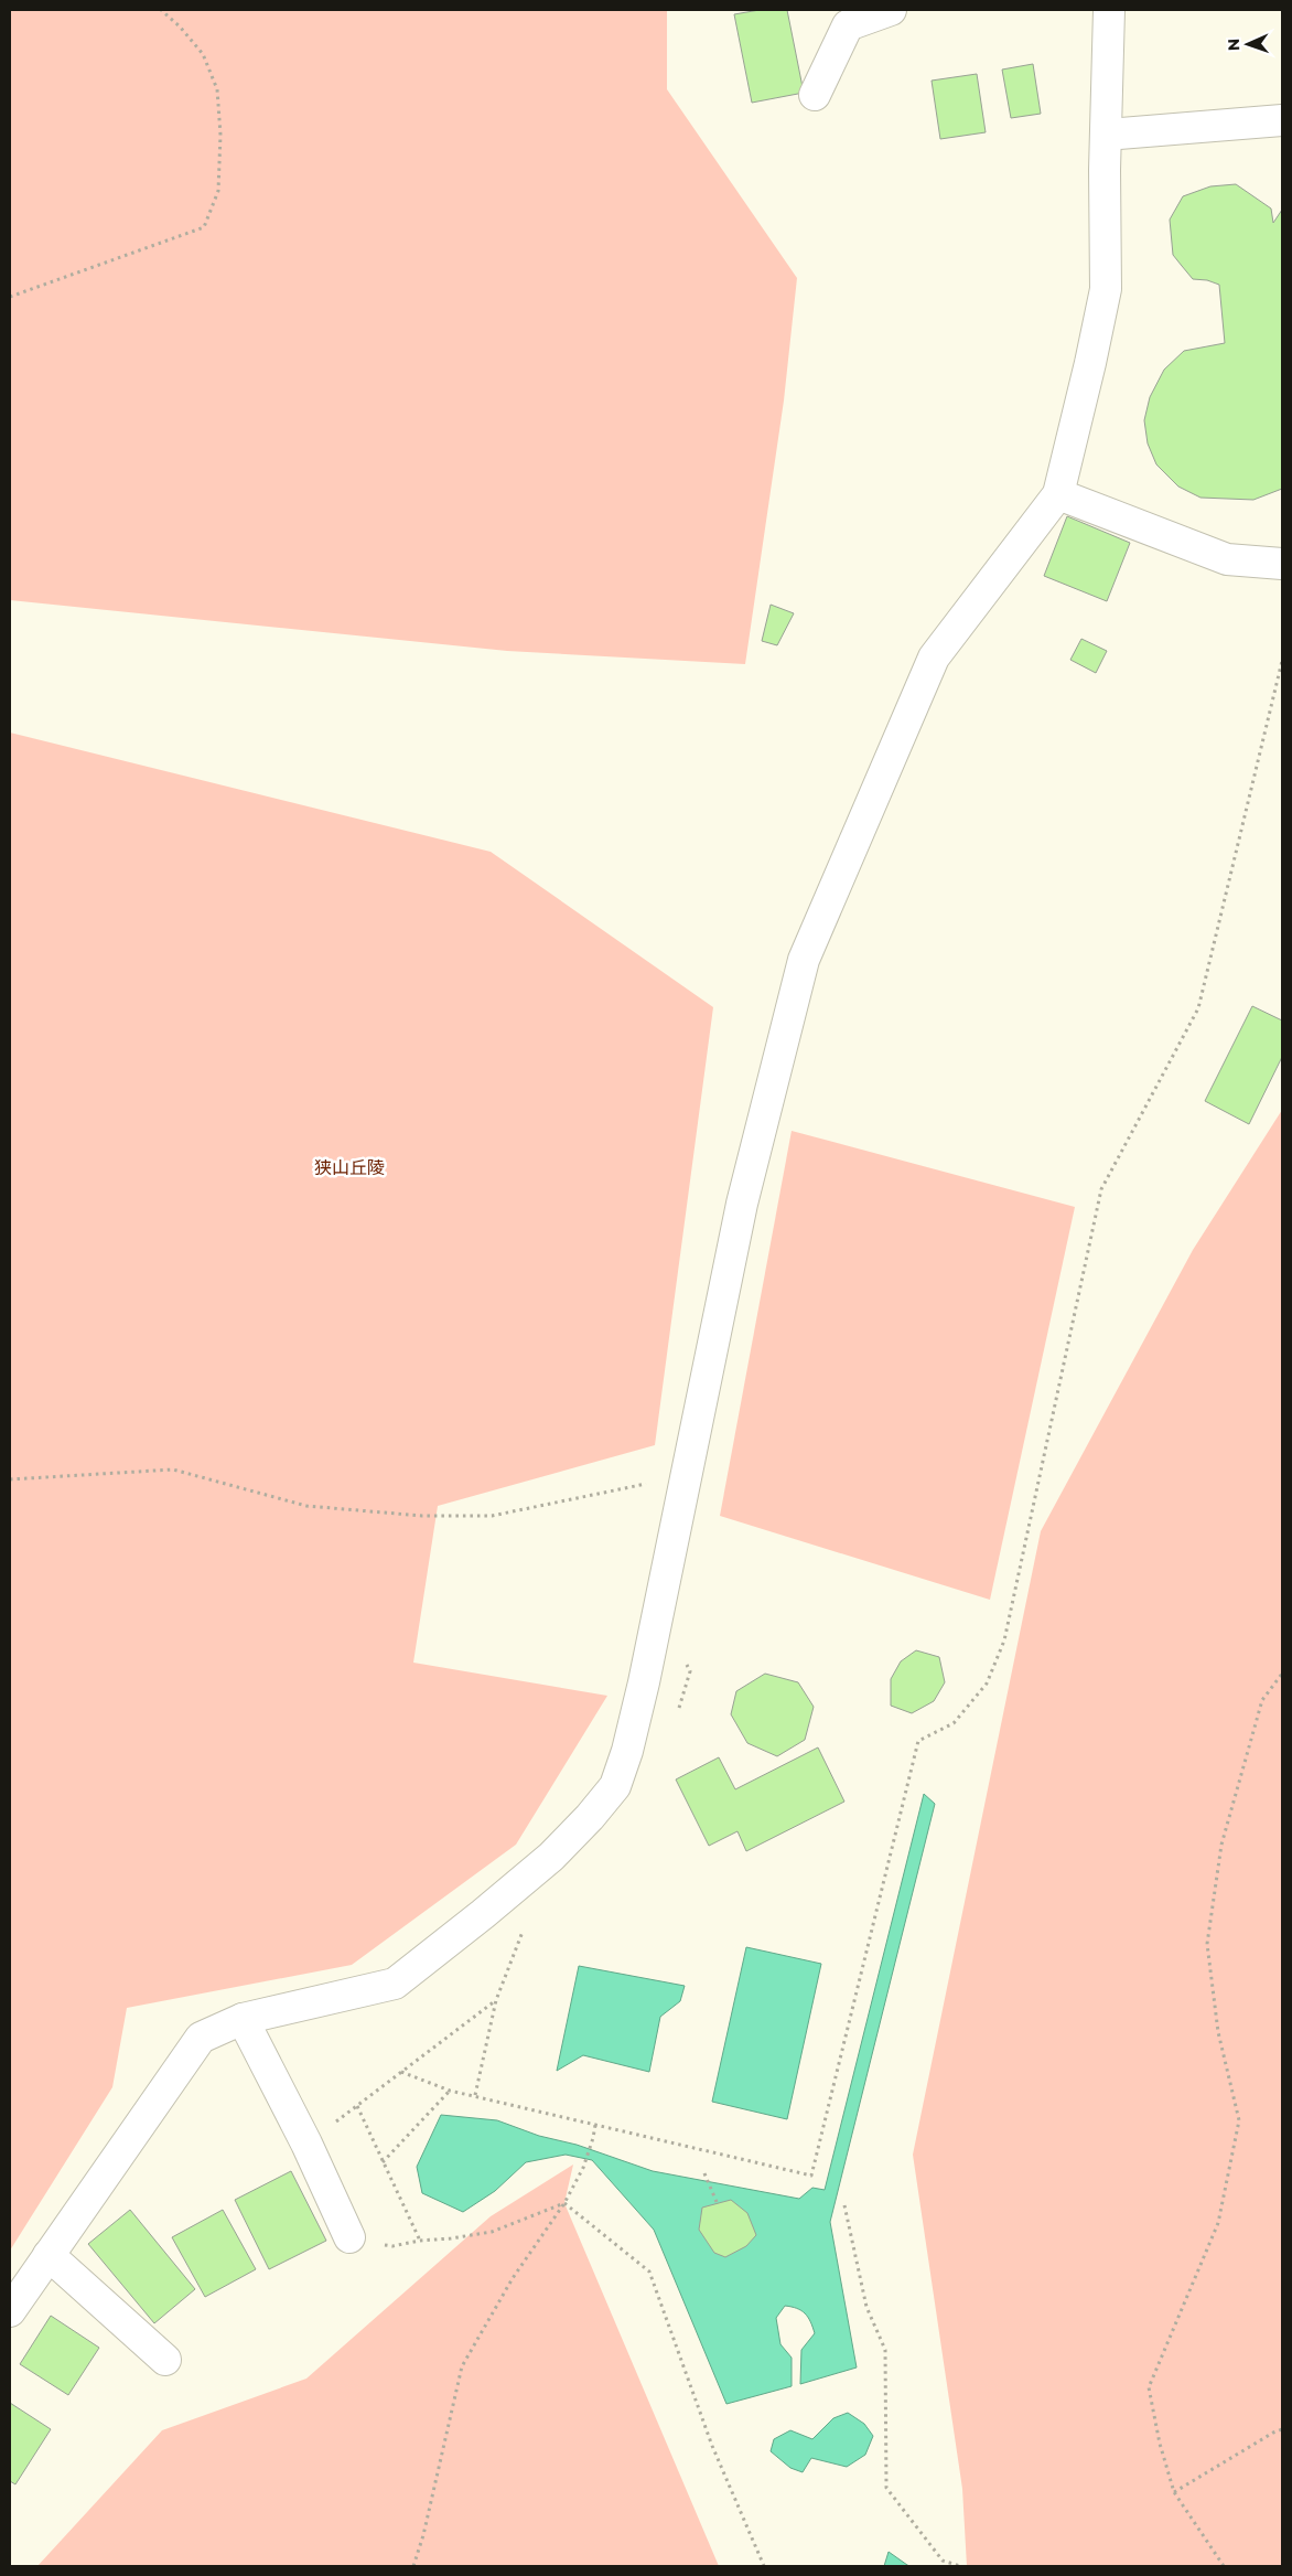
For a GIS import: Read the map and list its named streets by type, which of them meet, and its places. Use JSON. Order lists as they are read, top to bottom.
{
  "parks": ["狭山丘陵"],
  "north": "left"
}
